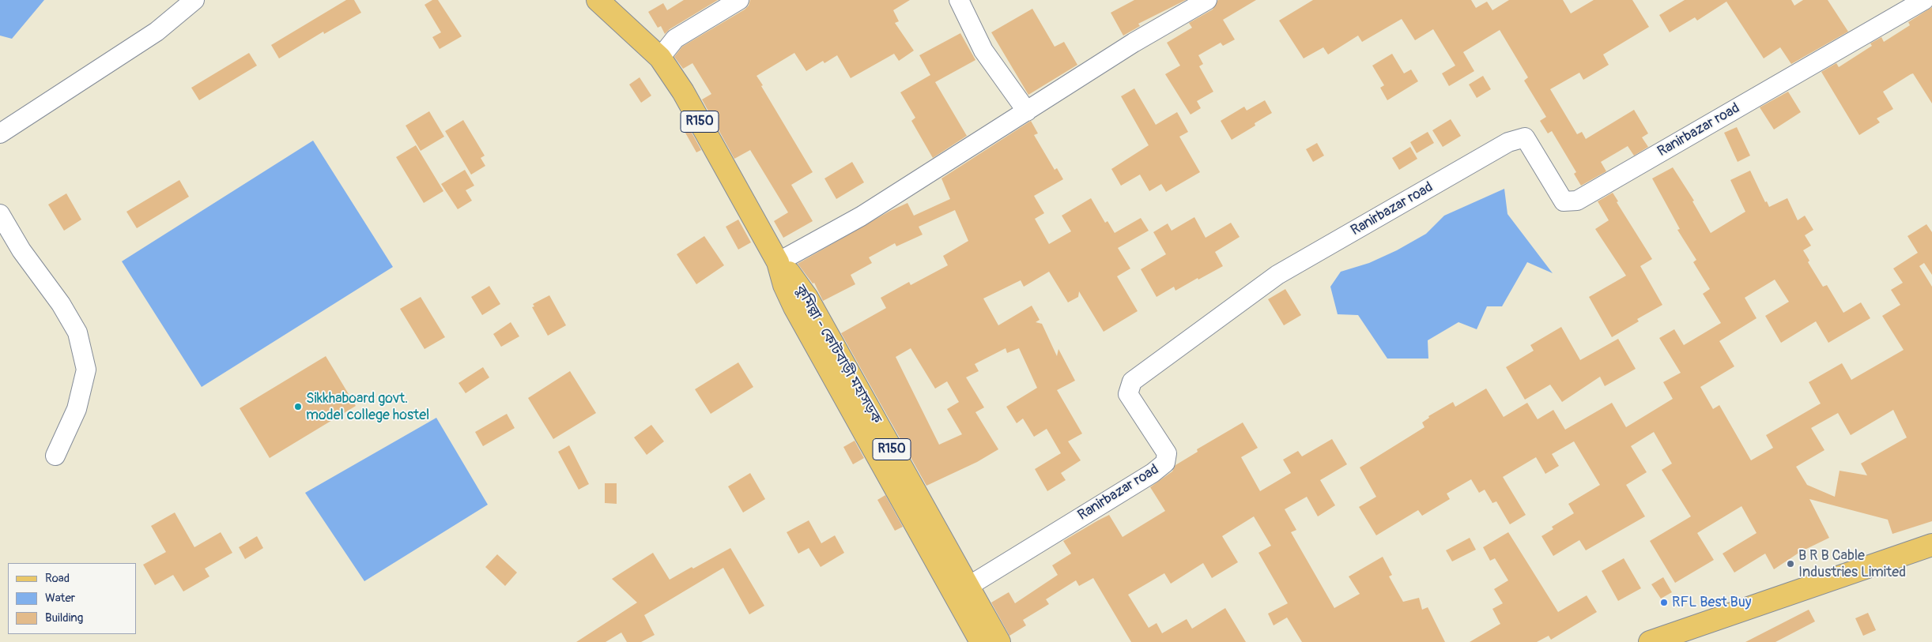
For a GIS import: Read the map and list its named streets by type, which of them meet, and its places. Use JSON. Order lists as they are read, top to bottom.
{
  "streets": {
    "main road": ["R150", "কুমিল্লা - কোটবাড়ী মহাসড়ক"],
    "street": ["Ranirbazar road"]
  },
  "crossings": [
    ["R150", "কুমিল্লা - কোটবাড়ী মহাসড়ক"],
    ["Ranirbazar road", "কুমিল্লা - কোটবাড়ী মহাসড়ক"]
  ],
  "places": ["Sikkhaboard govt. model college hostel", "B R B Cable Industries Limited", "RFL Best Buy"],
  "legend": ["Road", "Water", "Building"]
}
